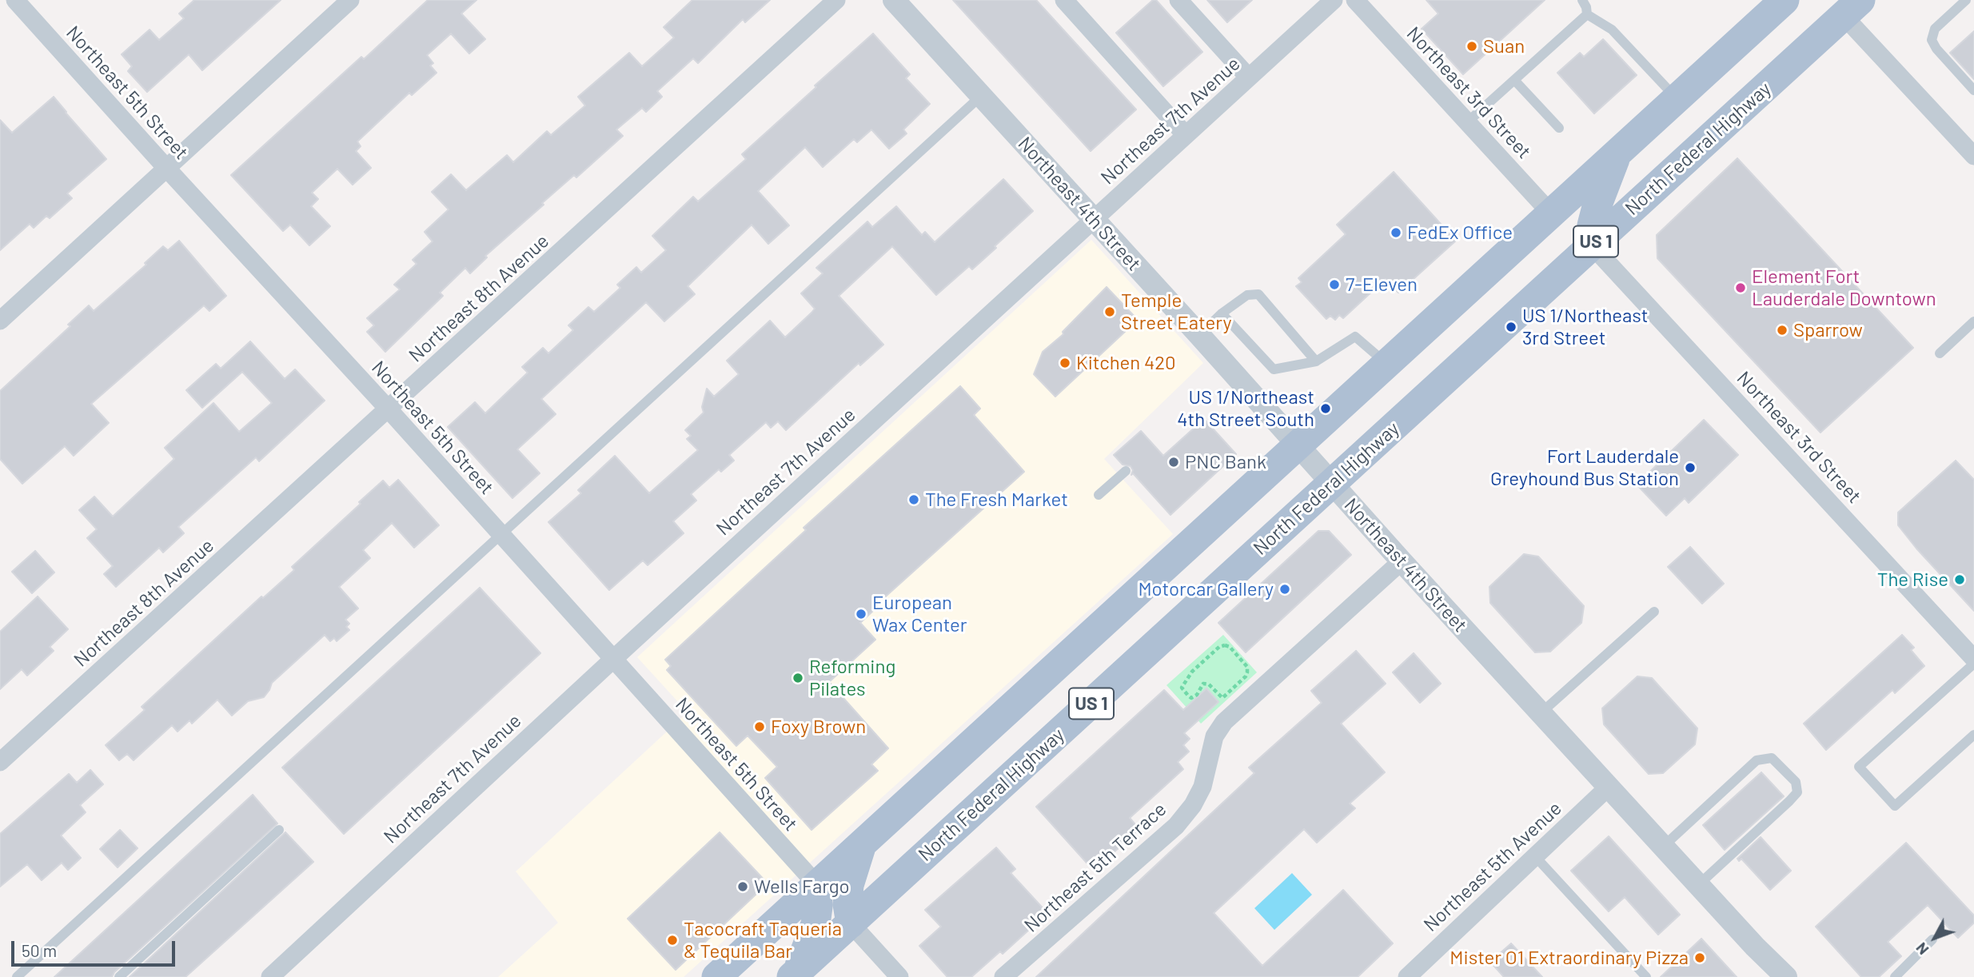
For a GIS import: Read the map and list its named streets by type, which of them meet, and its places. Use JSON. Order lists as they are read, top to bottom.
{
  "streets": {
    "main road": ["North Federal Highway", "US 1"],
    "street": [
      "Northeast 5th Street",
      "Northeast 3rd Street",
      "Northeast 7th Avenue",
      "Northeast 4th Street",
      "Northeast 8th Avenue",
      "Northeast 5th Avenue",
      "Northeast 5th Terrace"
    ]
  },
  "crossings": [
    ["Northeast 5th Street", "Northeast 7th Avenue"],
    ["Northeast 5th Street", "US 1"],
    ["Northeast 5th Street", "Northeast 8th Avenue"],
    ["Northeast 3rd Street", "North Federal Highway"],
    ["Northeast 3rd Street", "US 1"],
    ["Northeast 7th Avenue", "Northeast 4th Street"],
    ["North Federal Highway", "Northeast 4th Street"],
    ["Northeast 4th Street", "US 1"],
    ["Northeast 4th Street", "Northeast 5th Avenue"],
    ["Northeast 4th Street", "Northeast 5th Terrace"]
  ],
  "places": [
    "Suan",
    "FedEx Office",
    "7-Eleven",
    "Element Fort Lauderdale Downtown",
    "Temple Street Eatery",
    "US 1/Northeast 3rd Street",
    "Sparrow",
    "Kitchen 420",
    "US 1/Northeast 4th Street South",
    "PNC Bank",
    "Fort Lauderdale Greyhound Bus Station",
    "The Fresh Market",
    "The Rise",
    "Motorcar Gallery",
    "European Wax Center",
    "Reforming Pilates",
    "Foxy Brown",
    "Wells Fargo",
    "Tacocraft Taqueria & Tequila Bar",
    "Mister O1 Extraordinary Pizza"
  ],
  "scale_bar": "50 m",
  "north": "bottom left"
}
